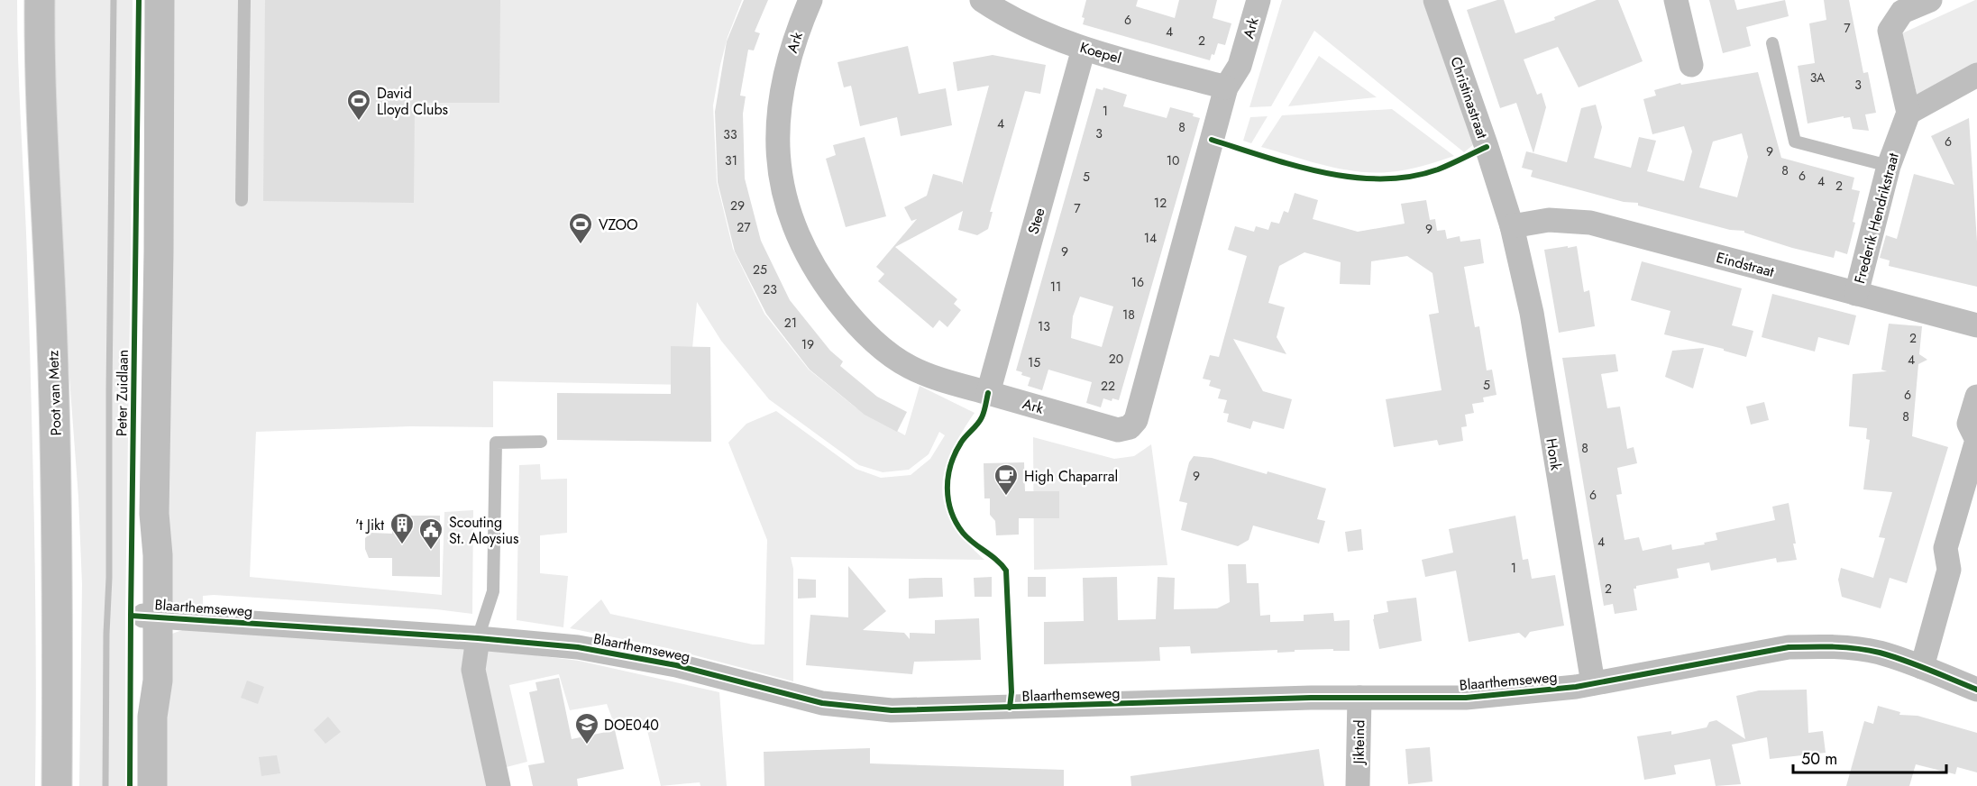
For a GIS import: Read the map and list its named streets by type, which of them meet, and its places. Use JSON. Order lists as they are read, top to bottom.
{
  "streets": {
    "main road": ["Poot van Metz"],
    "street": [
      "Ark",
      "Koepel",
      "Christinastraat",
      "Frederik Hendrikstraat",
      "Stee",
      "Eindstraat",
      "Honk",
      "Blaarthemseweg",
      "Jikteind"
    ],
    "cycle path": ["Peter Zuidlaan"]
  },
  "crossings": [
    ["Ark", "Koepel"],
    ["Ark", "Stee"],
    ["Koepel", "Stee"],
    ["Christinastraat", "Eindstraat"],
    ["Christinastraat", "Honk"],
    ["Frederik Hendrikstraat", "Eindstraat"],
    ["Eindstraat", "Honk"],
    ["Honk", "Blaarthemseweg"],
    ["Blaarthemseweg", "Jikteind"]
  ],
  "places": {
    "sports": ["David Lloyd Clubs", "VZOO"],
    "cafe": ["High Chaparral"],
    "building": ["'t Jikt"],
    "public building": ["Scouting St. Aloysius"],
    "school or university": ["DOE040"]
  },
  "house_numbers": [
    "6",
    "7",
    "4",
    "2",
    "3A",
    "3",
    "1",
    "4",
    "8",
    "3",
    "33",
    "6",
    "9",
    "31",
    "10",
    "8",
    "6",
    "5",
    "4",
    "2",
    "12",
    "29",
    "7",
    "27",
    "9",
    "14",
    "9",
    "25",
    "16",
    "11",
    "23",
    "18",
    "21",
    "13",
    "2",
    "19",
    "20",
    "4",
    "15",
    "5",
    "22",
    "6",
    "8",
    "8",
    "9",
    "6",
    "4",
    "1",
    "2"
  ],
  "scale_bar": "50 m"
}
